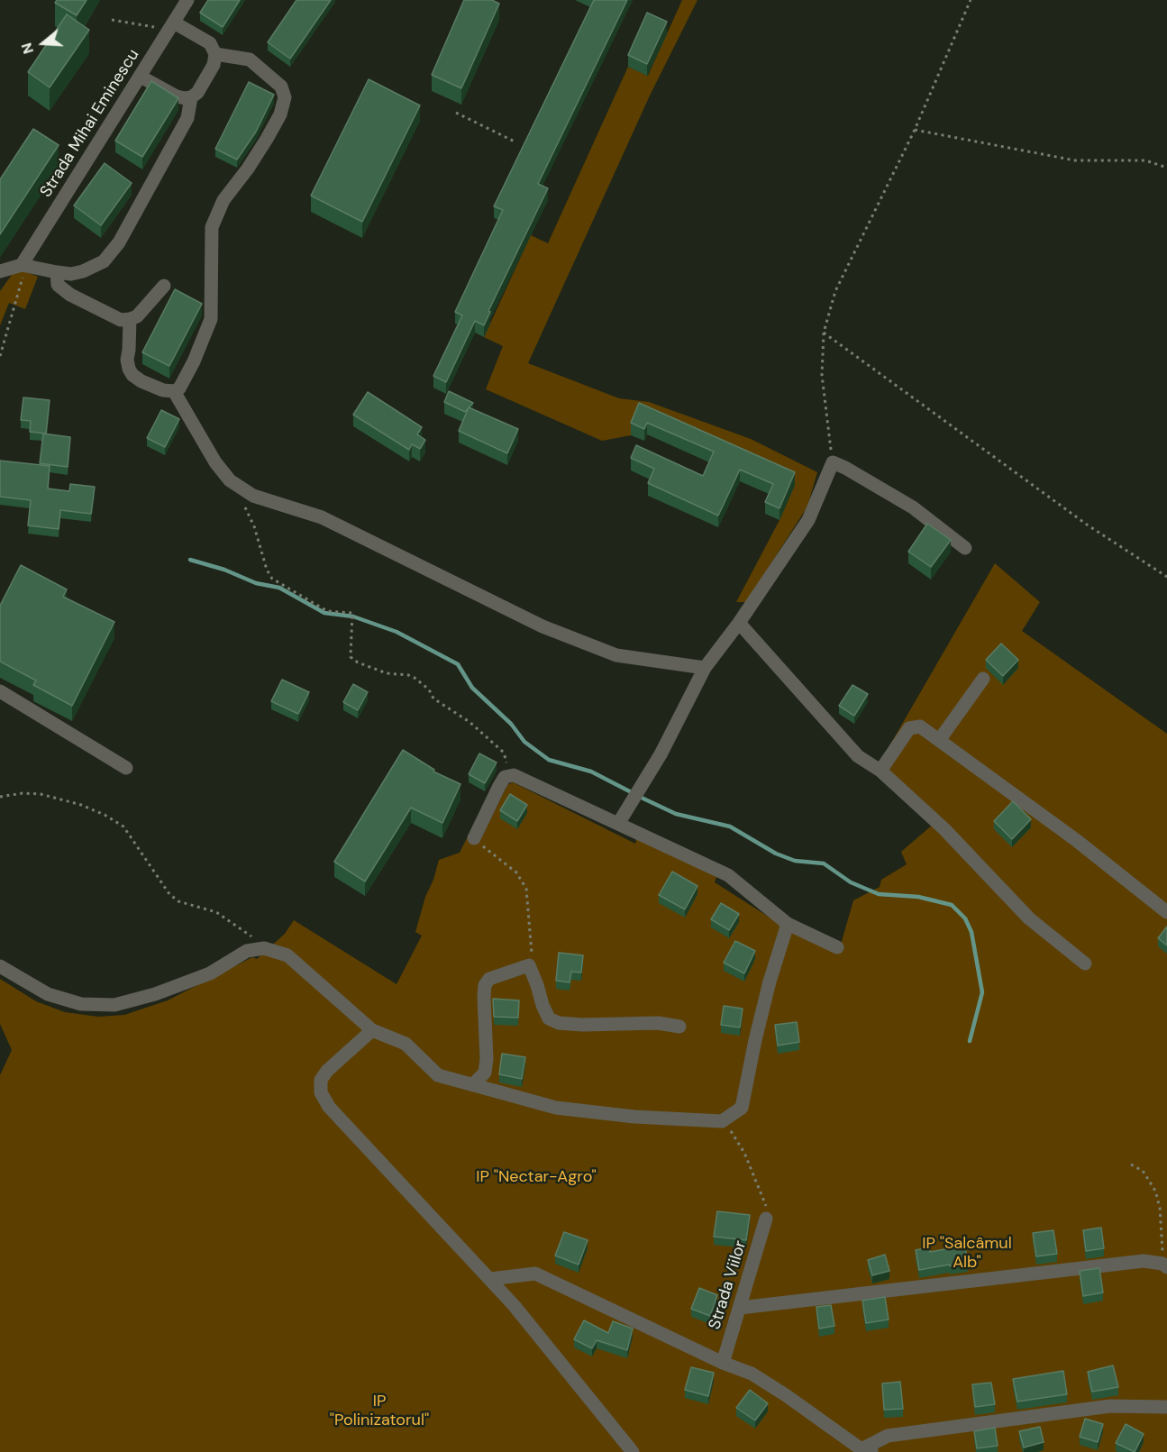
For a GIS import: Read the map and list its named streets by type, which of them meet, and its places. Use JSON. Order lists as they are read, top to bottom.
{
  "streets": {
    "street": ["Strada Mihai Eminescu", "Strada Viilor"]
  },
  "parks": ["IP \"Nectar-Agro\"", "IP \"Salcâmul Alb\"", "IP \"Polinizatorul\""],
  "north": "left"
}
